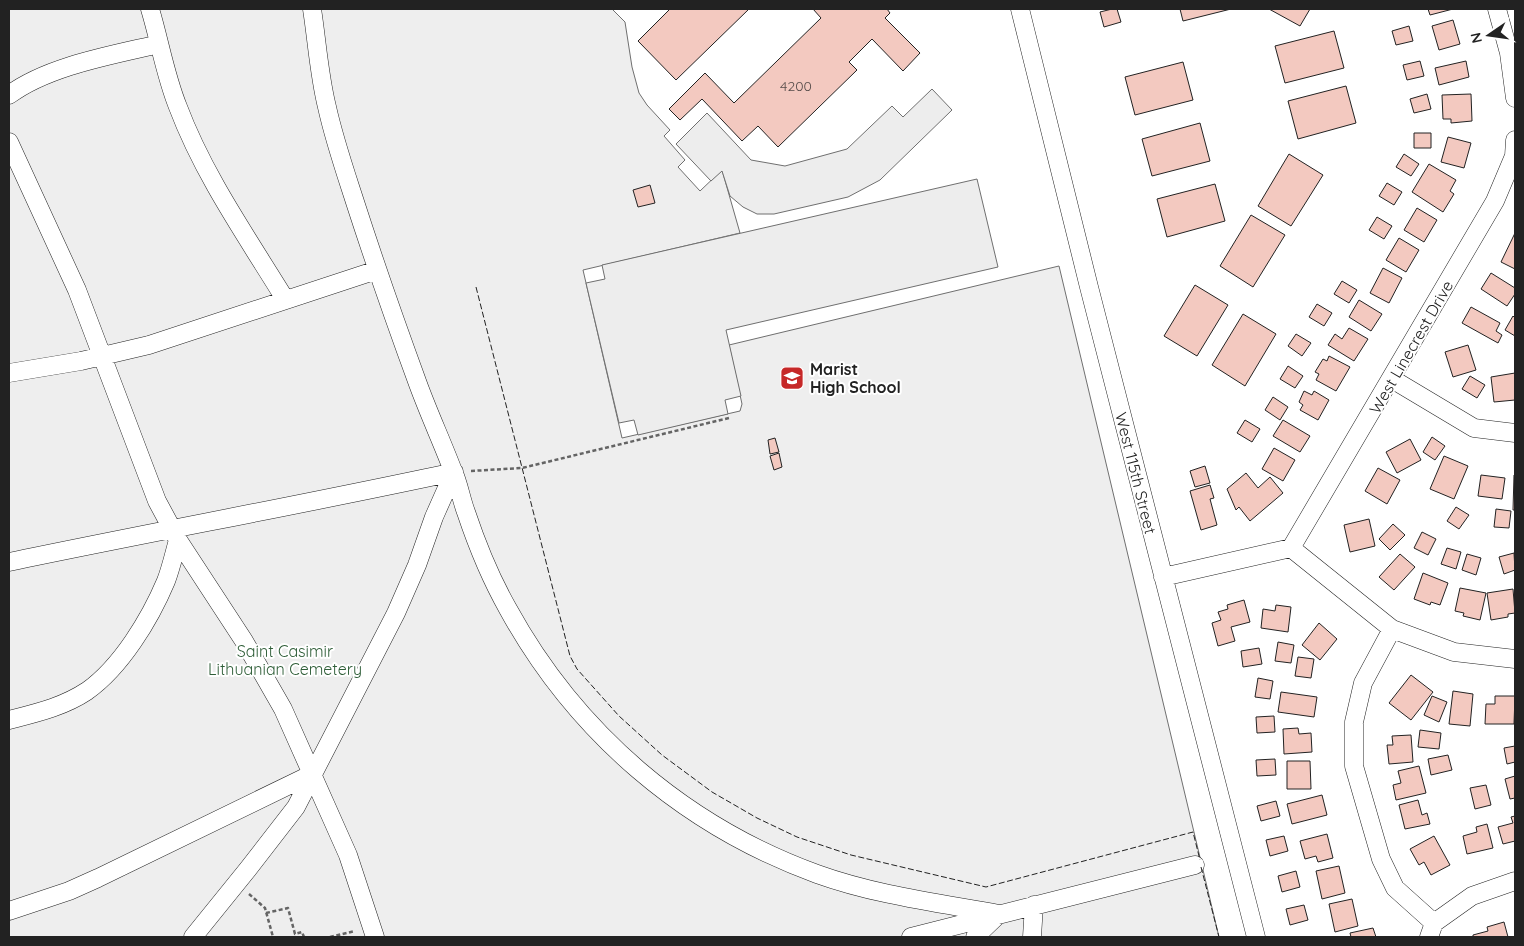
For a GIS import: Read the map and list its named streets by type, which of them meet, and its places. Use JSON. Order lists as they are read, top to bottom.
{
  "streets": {
    "street": ["West Linecrest Drive", "West 115th Street"]
  },
  "parks": ["Saint Casimir Lithuanian Cemetery"],
  "places": {
    "school or university": ["Marist High School"]
  },
  "house_numbers": ["4200"],
  "north": "left"
}
